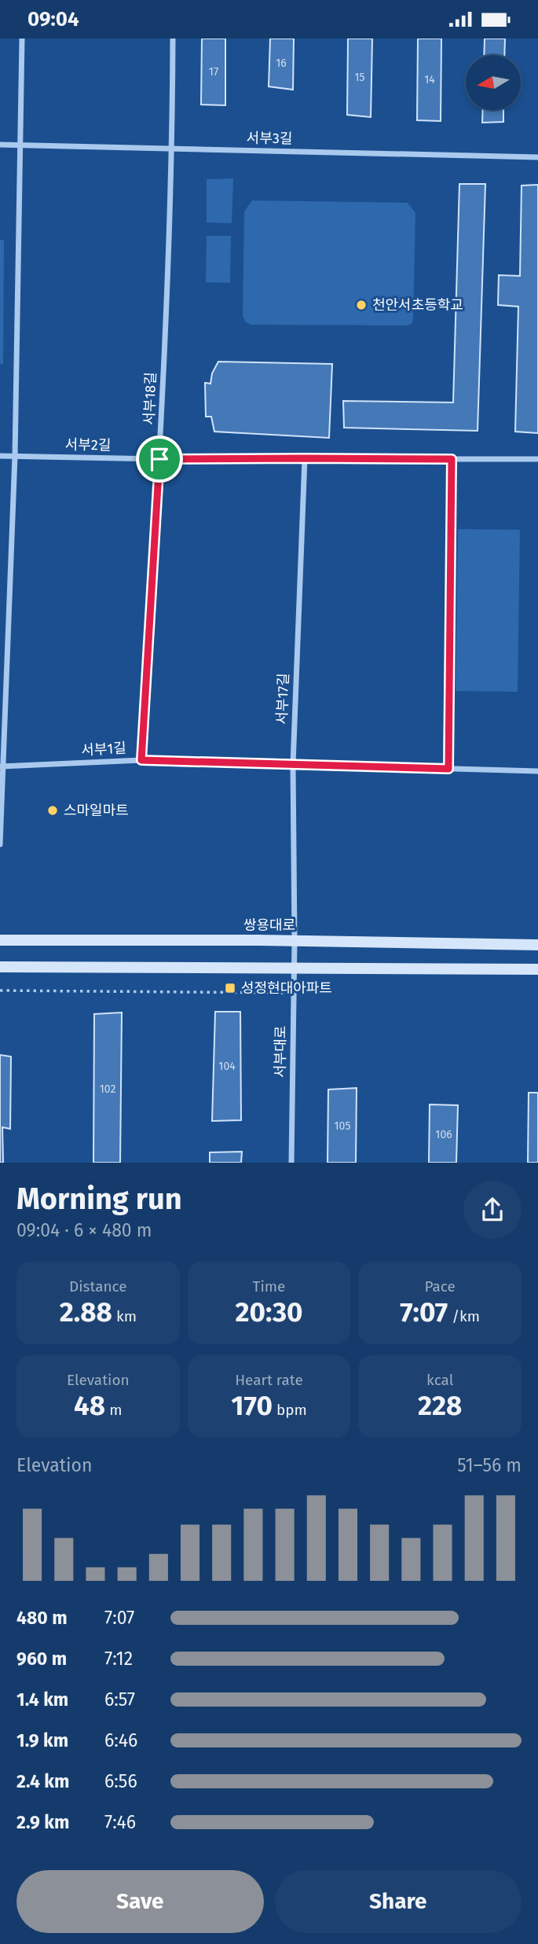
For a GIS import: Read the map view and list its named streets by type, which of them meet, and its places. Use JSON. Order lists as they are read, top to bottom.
{
  "streets": {
    "main road": ["쌍용대로"],
    "street": [
      "서부3길",
      "서부18길",
      "서부2길",
      "서부17길",
      "서부1길",
      "서부대로"
    ]
  },
  "crossings": [
    ["서부3길", "서부18길"],
    ["서부18길", "서부2길"],
    ["서부18길", "서부1길"],
    ["서부2길", "서부17길"],
    ["서부17길", "서부1길"],
    ["서부17길", "쌍용대로"],
    ["서부17길", "서부대로"],
    ["쌍용대로", "서부대로"]
  ],
  "places": {
    "other": ["천안서초등학교", "스마일마트"],
    "transit": ["성정현대아파트"]
  },
  "house_numbers": [
    "16",
    "17",
    "15",
    "14",
    "104",
    "102",
    "105",
    "106"
  ],
  "north": "left",
  "page": {
    "status": "09:04",
    "heading": ["Morning run", "09:04 · 6 × 480 m"],
    "stats": [
      ["Distance", "2.88 km"],
      ["Time", "20:30"],
      ["Pace", "7:07 /km"],
      ["Elevation", "48 m"],
      ["Heart rate", "170 bpm"],
      ["kcal", "228"]
    ],
    "chart": ["Elevation", "51–56 m"],
    "list": [
      {
        "name": "480 m",
        "note": "7:07"
      },
      {
        "name": "960 m",
        "note": "7:12"
      },
      {
        "name": "1.4 km",
        "note": "6:57"
      },
      {
        "name": "1.9 km",
        "note": "6:46"
      },
      {
        "name": "2.4 km",
        "note": "6:56"
      },
      {
        "name": "2.9 km",
        "note": "7:46"
      }
    ],
    "buttons": ["Save", "Share"]
  }
}
